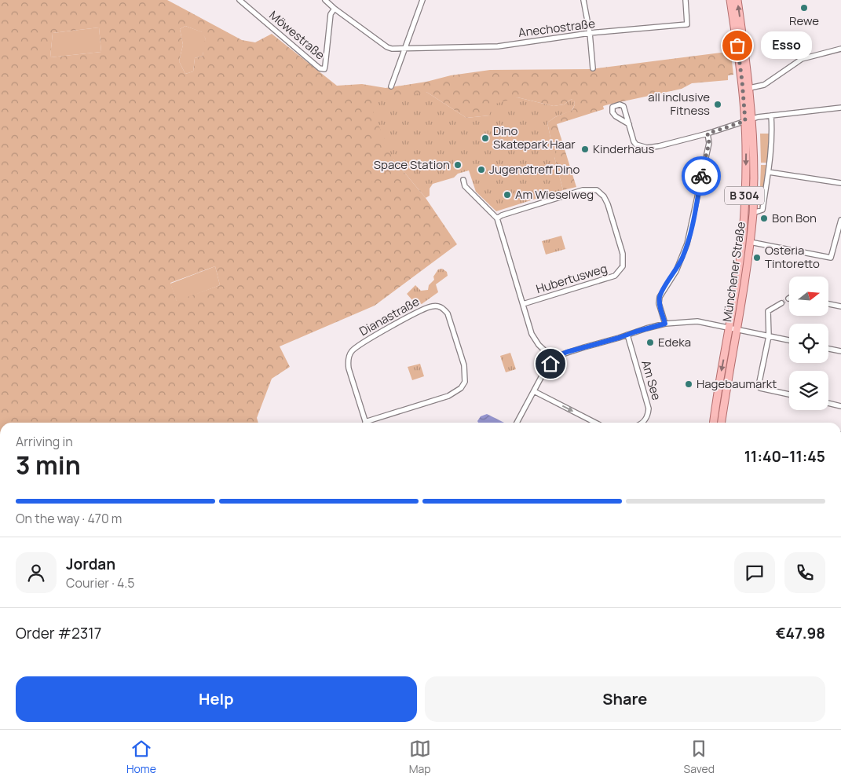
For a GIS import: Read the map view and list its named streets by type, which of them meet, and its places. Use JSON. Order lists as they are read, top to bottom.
{
  "streets": {
    "main road": ["B 304", "Münchener Straße"],
    "street": [
      "Anechostraße",
      "Möwestraße",
      "Hubertusweg",
      "Dianastraße",
      "Am See"
    ]
  },
  "crossings": [
    ["Anechostraße", "Möwestraße"],
    ["B 304", "Münchener Straße"]
  ],
  "places": [
    "Rewe",
    "Esso",
    "all inclusive Fitness",
    "Dino Skatepark Haar",
    "Kinderhaus",
    "Space Station",
    "Jugendtreff Dino",
    "Am Wieselweg",
    "Bon Bon",
    "Osteria Tintoretto",
    "Edeka",
    "Hagebaumarkt"
  ],
  "north": "right",
  "page": {
    "bubble": "Esso",
    "heading": ["3 min", "Arriving in", "11:40–11:45"],
    "panel": [
      "Jordan",
      "Courier · 4.5",
      "Order #2317",
      "€47.98"
    ],
    "bar": "On the way · 470 m",
    "buttons": ["Help", "Share"],
    "tabs": ["Home", "Map", "Saved"]
  }
}
